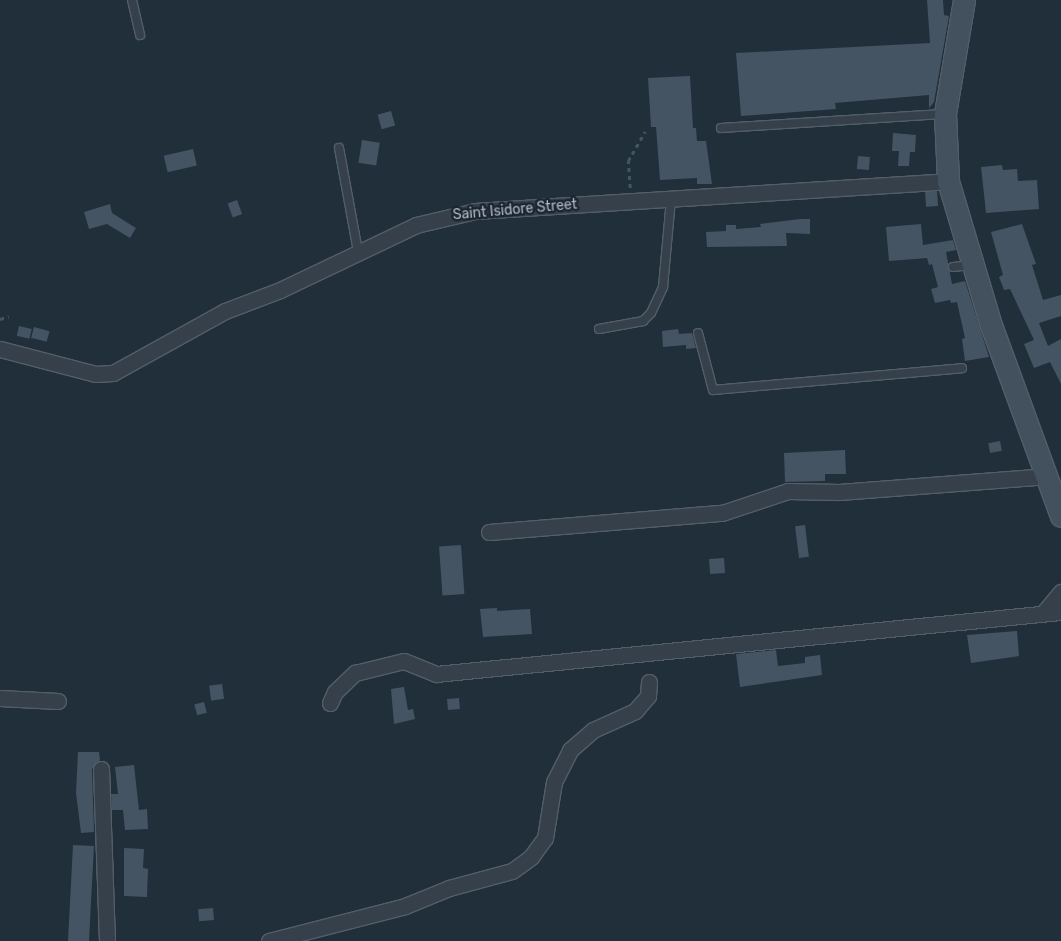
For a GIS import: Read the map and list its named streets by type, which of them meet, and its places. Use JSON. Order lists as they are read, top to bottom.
{
  "streets": {
    "street": ["Saint Isidore Street"]
  }
}
